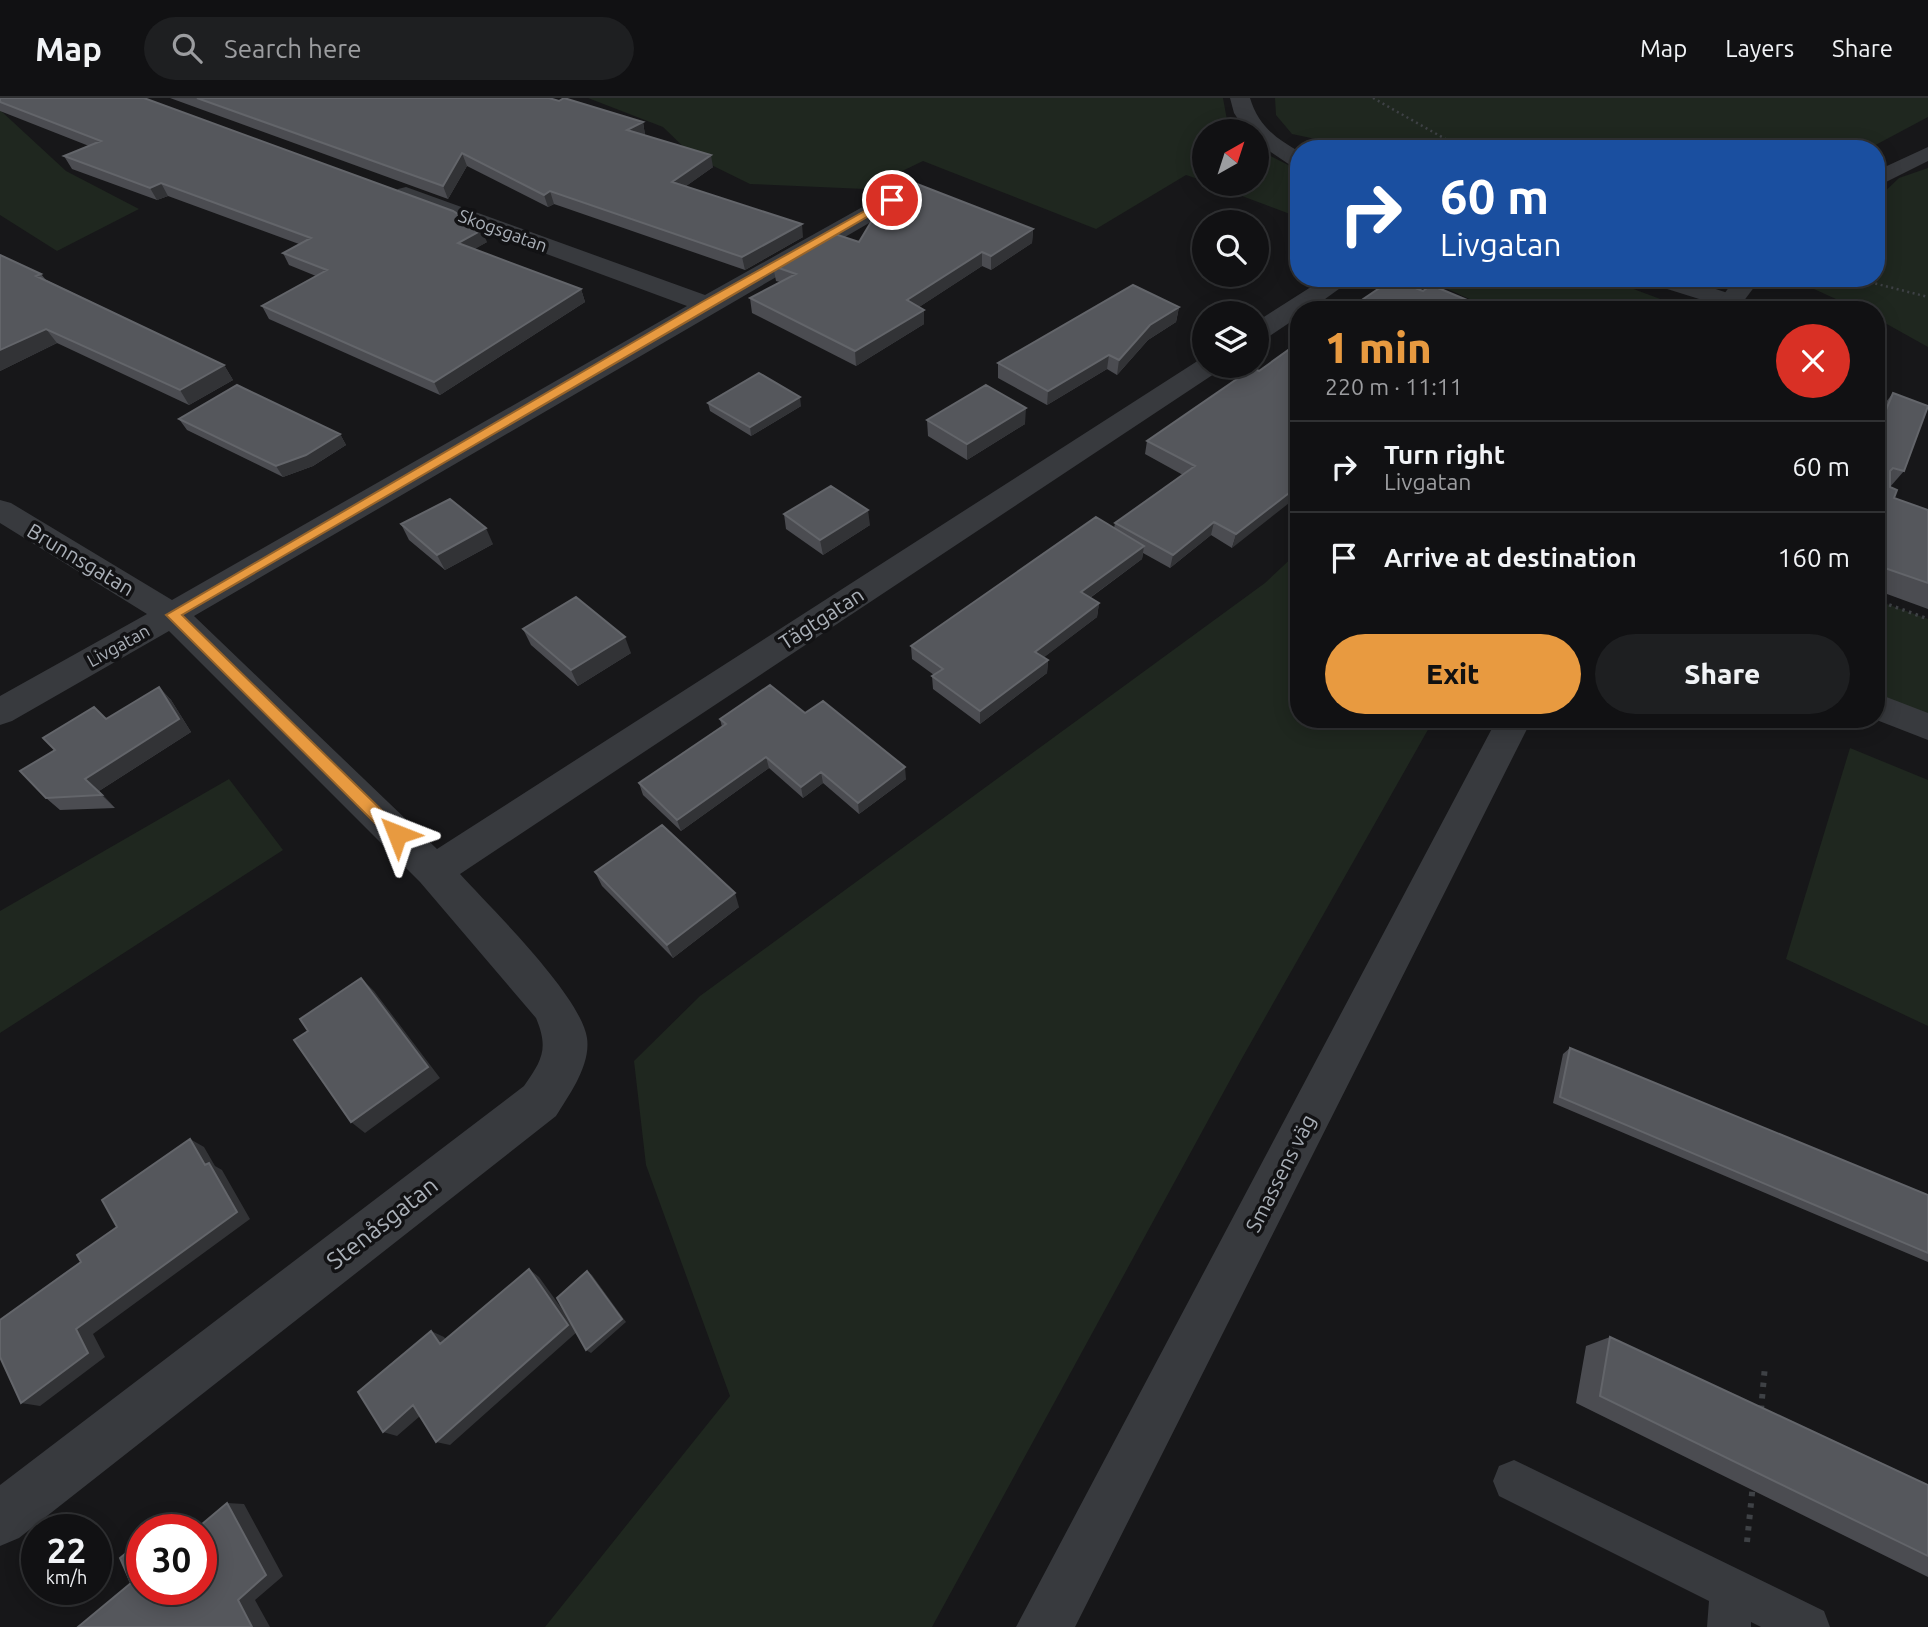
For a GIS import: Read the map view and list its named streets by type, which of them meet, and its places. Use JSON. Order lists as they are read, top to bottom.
{
  "streets": {
    "street": [
      "Skogsgatan",
      "Brunnsgatan",
      "Tägtgatan",
      "Livgatan",
      "Smassens väg",
      "Stenåsgatan"
    ]
  },
  "crossings": [
    ["Skogsgatan", "Livgatan"],
    ["Brunnsgatan", "Tägtgatan"],
    ["Brunnsgatan", "Livgatan"],
    ["Brunnsgatan", "Stenåsgatan"],
    ["Tägtgatan", "Stenåsgatan"]
  ],
  "north": "top right",
  "page": {
    "header": "Map",
    "search": "Search here",
    "nav": ["Map", "Layers", "Share"],
    "turn": ["60 m", "Livgatan"],
    "heading": ["1 min", "220 m · 11:11"],
    "list": [
      {
        "name": "Turn right",
        "note": "Livgatan",
        "value": "60 m"
      },
      {
        "name": "Arrive at destination",
        "value": "160 m"
      }
    ],
    "buttons": ["Exit", "Share"],
    "speed": "22 km/h",
    "limit": "30"
  }
}
